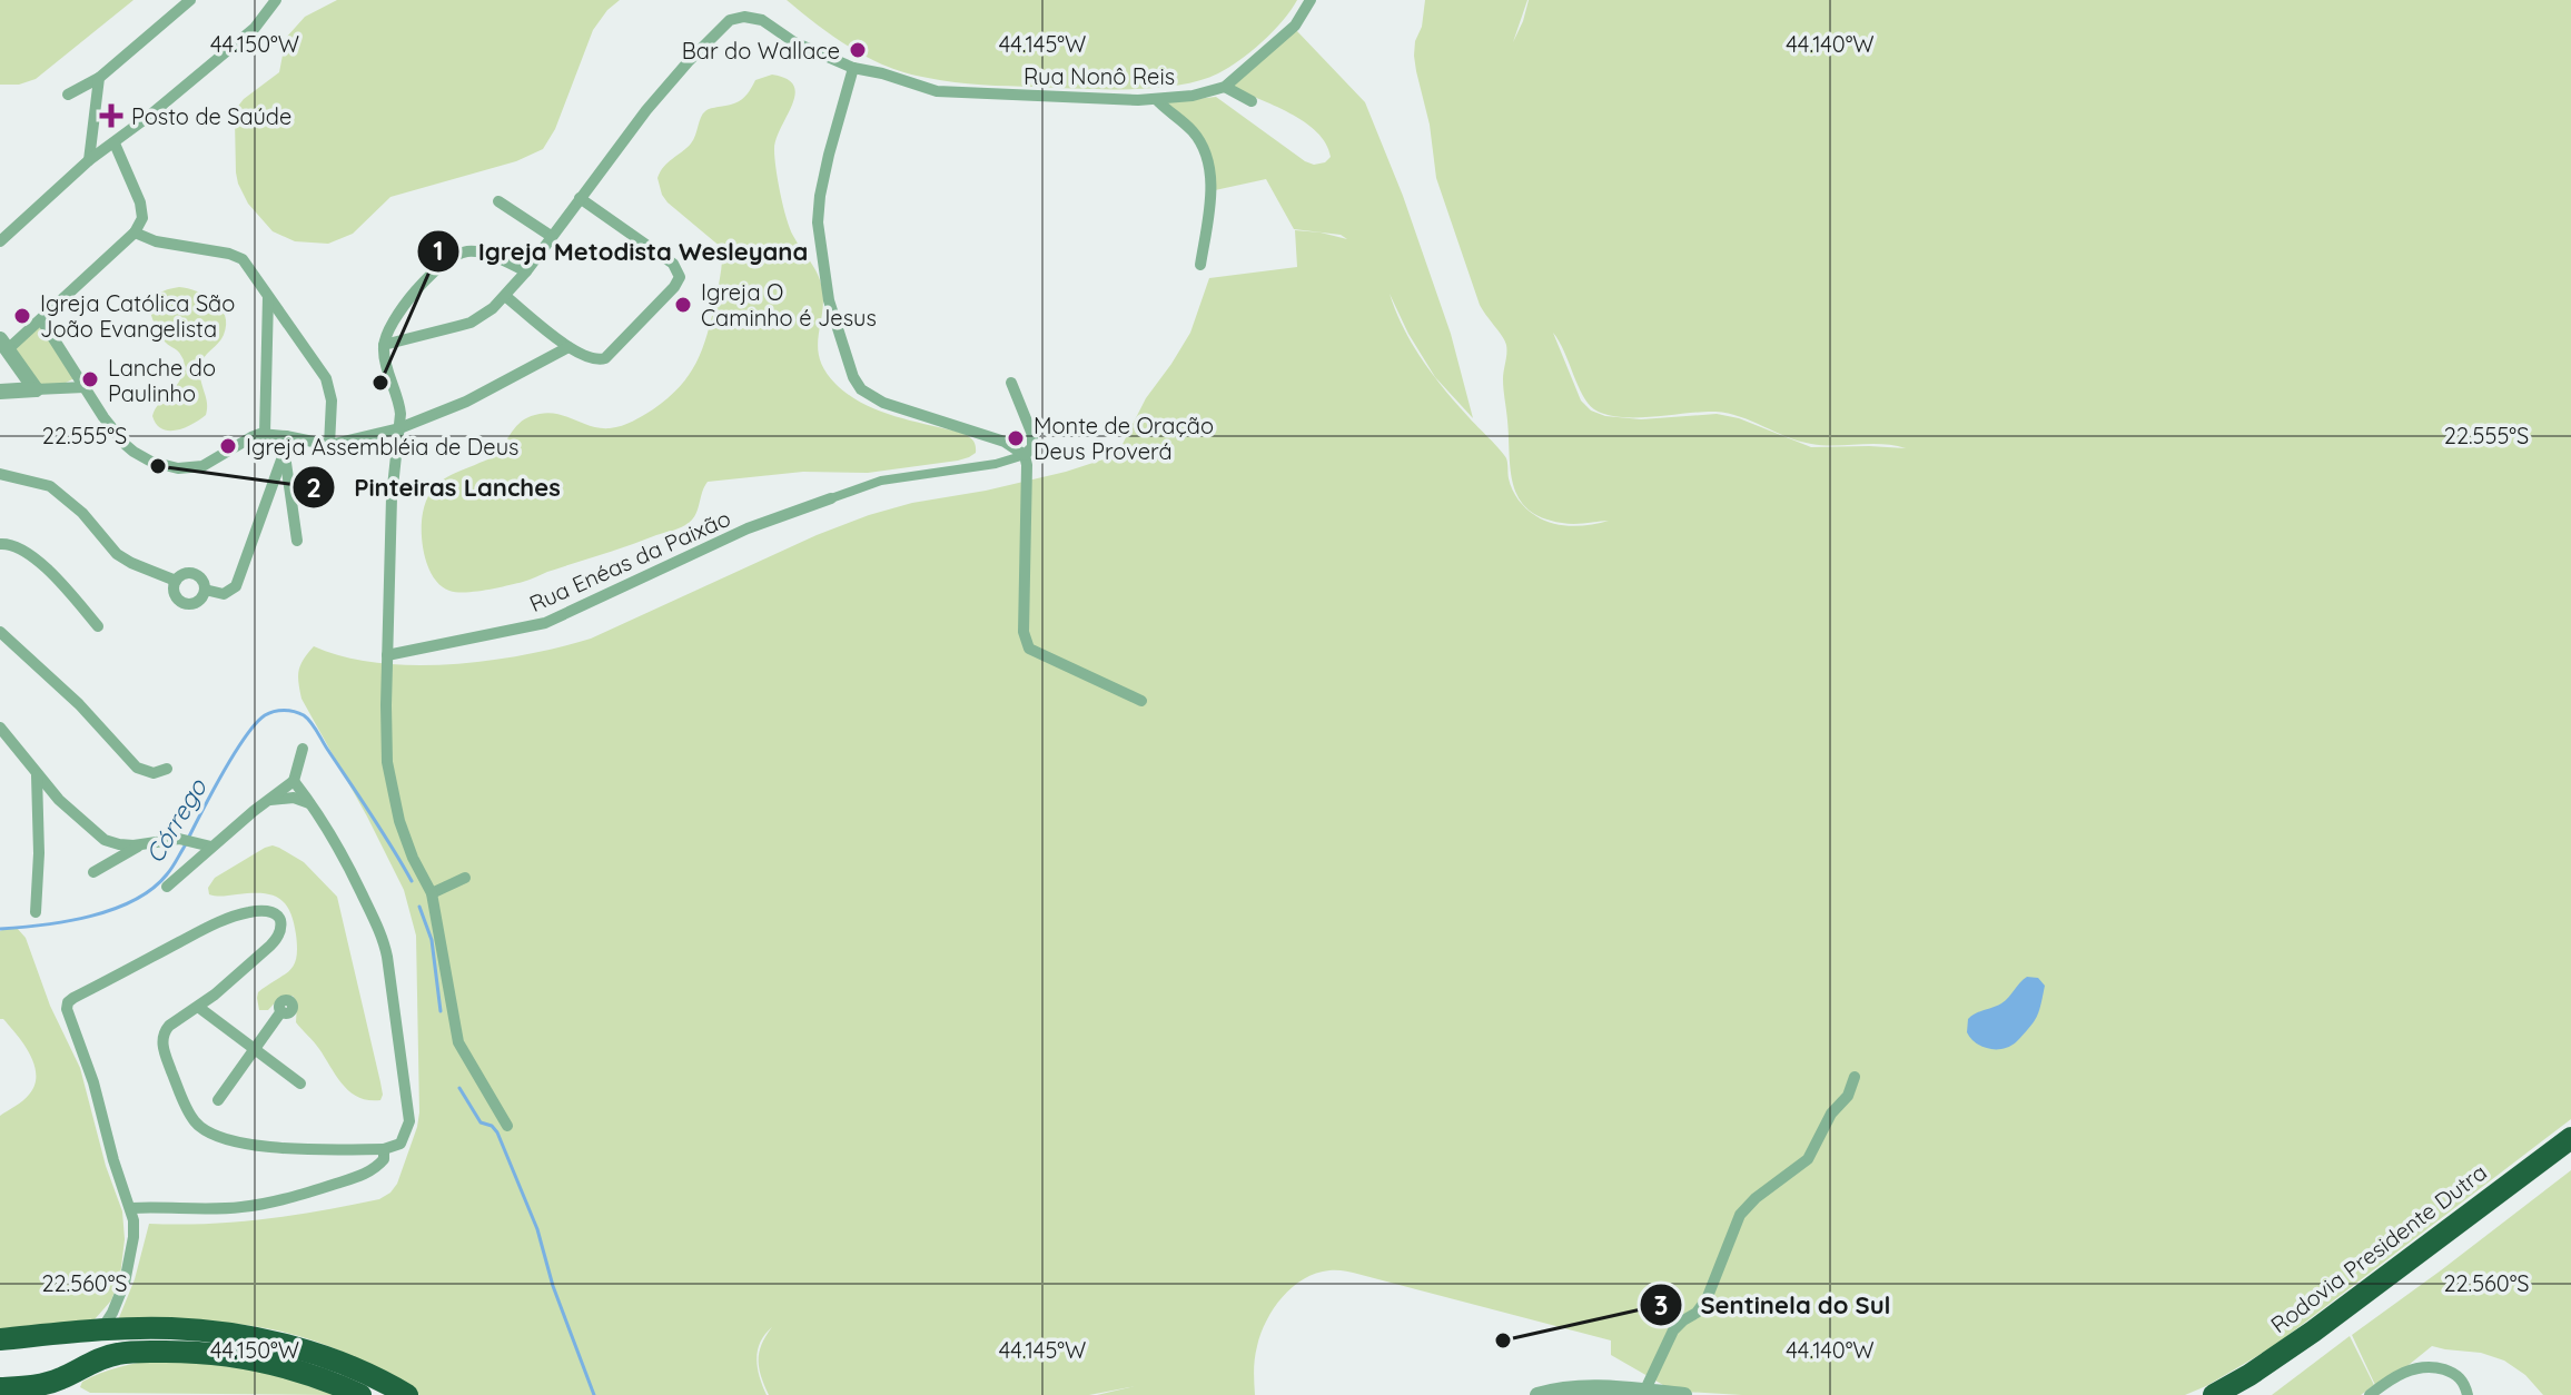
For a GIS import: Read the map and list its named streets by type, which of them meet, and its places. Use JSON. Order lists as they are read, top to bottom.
{
  "streets": {
    "highway": ["Rodovia Presidente Dutra"],
    "street": ["Rua Nonô Reis", "Rua Enéas da Paixão"]
  },
  "water": ["Córrego"],
  "places": {
    "other": [
      "Bar do Wallace",
      "Igreja O Caminho é Jesus",
      "Igreja Católica São João Evangelista",
      "Lanche do Paulinho",
      "Igreja Metodista Wesleyana",
      "Monte de Oração Deus Proverá",
      "Igreja Assembléia de Deus",
      "Pinteiras Lanches",
      "Sentinela do Sul"
    ],
    "health": ["Posto de Saúde"]
  },
  "coordinates": [
    "44.150°W",
    "44.145°W",
    "44.140°W",
    "22.555°S",
    "22.560°S"
  ]
}
